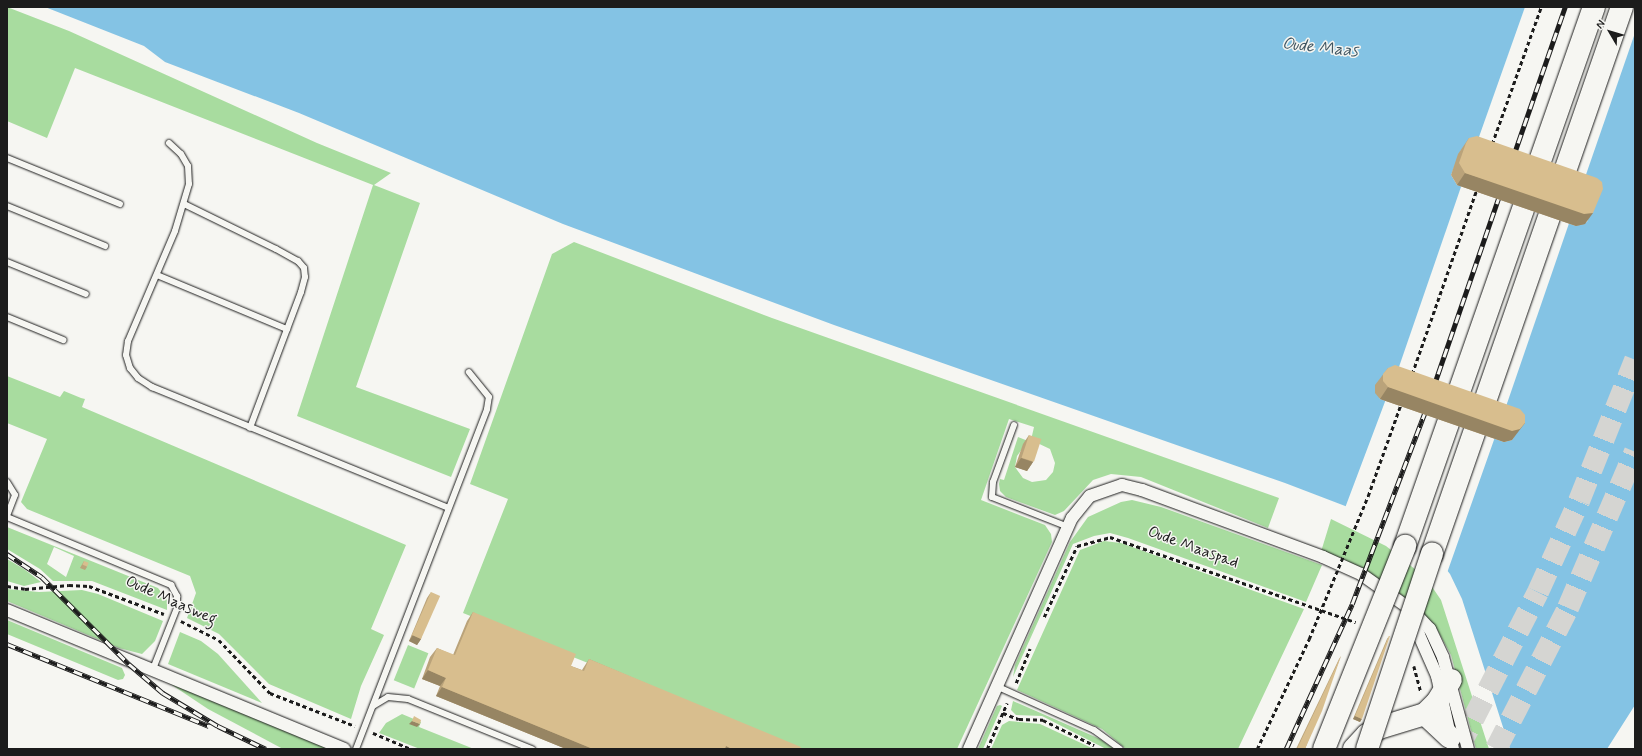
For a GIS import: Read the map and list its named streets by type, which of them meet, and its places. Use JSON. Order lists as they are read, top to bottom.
{
  "streets": {
    "path": ["Oude Maaspad", "Oude Maasweg"]
  },
  "water": ["Oude Maas"],
  "north": "top left"
}
